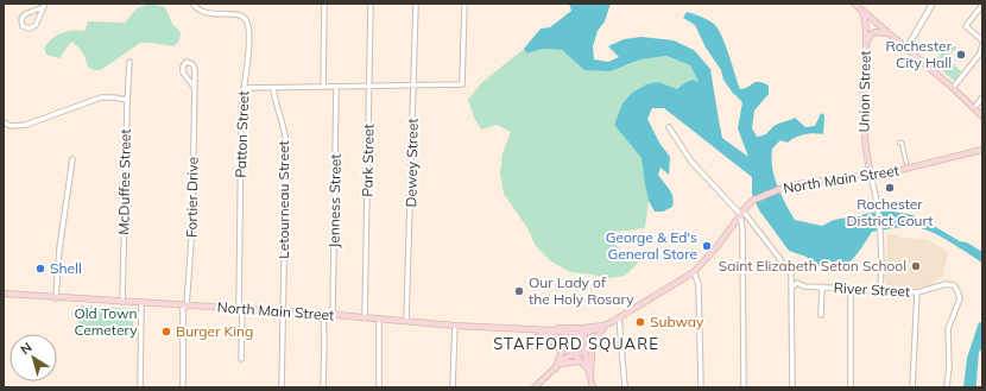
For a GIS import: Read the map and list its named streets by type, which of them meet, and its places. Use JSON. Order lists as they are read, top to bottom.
{
  "streets": {
    "main road": ["Union Street", "North Main Street"],
    "street": [
      "Patton Street",
      "Park Street",
      "Dewey Street",
      "McDuffee Street",
      "Fortier Drive",
      "Letourneau Street",
      "Jenness Street",
      "River Street"
    ]
  },
  "crossings": [
    ["Union Street", "North Main Street"],
    ["Patton Street", "North Main Street"],
    ["Park Street", "North Main Street"],
    ["Dewey Street", "North Main Street"],
    ["North Main Street", "McDuffee Street"],
    ["North Main Street", "Fortier Drive"],
    ["North Main Street", "Letourneau Street"],
    ["North Main Street", "Jenness Street"]
  ],
  "districts": ["STAFFORD SQUARE"],
  "parks": ["Old Town Cemetery"],
  "places": [
    "Rochester City Hall",
    "Rochester District Court",
    "George & Ed's General Store",
    "Saint Elizabeth Seton School",
    "Shell",
    "Our Lady of the Holy Rosary",
    "Subway",
    "Burger King"
  ],
  "north": "top left"
}
